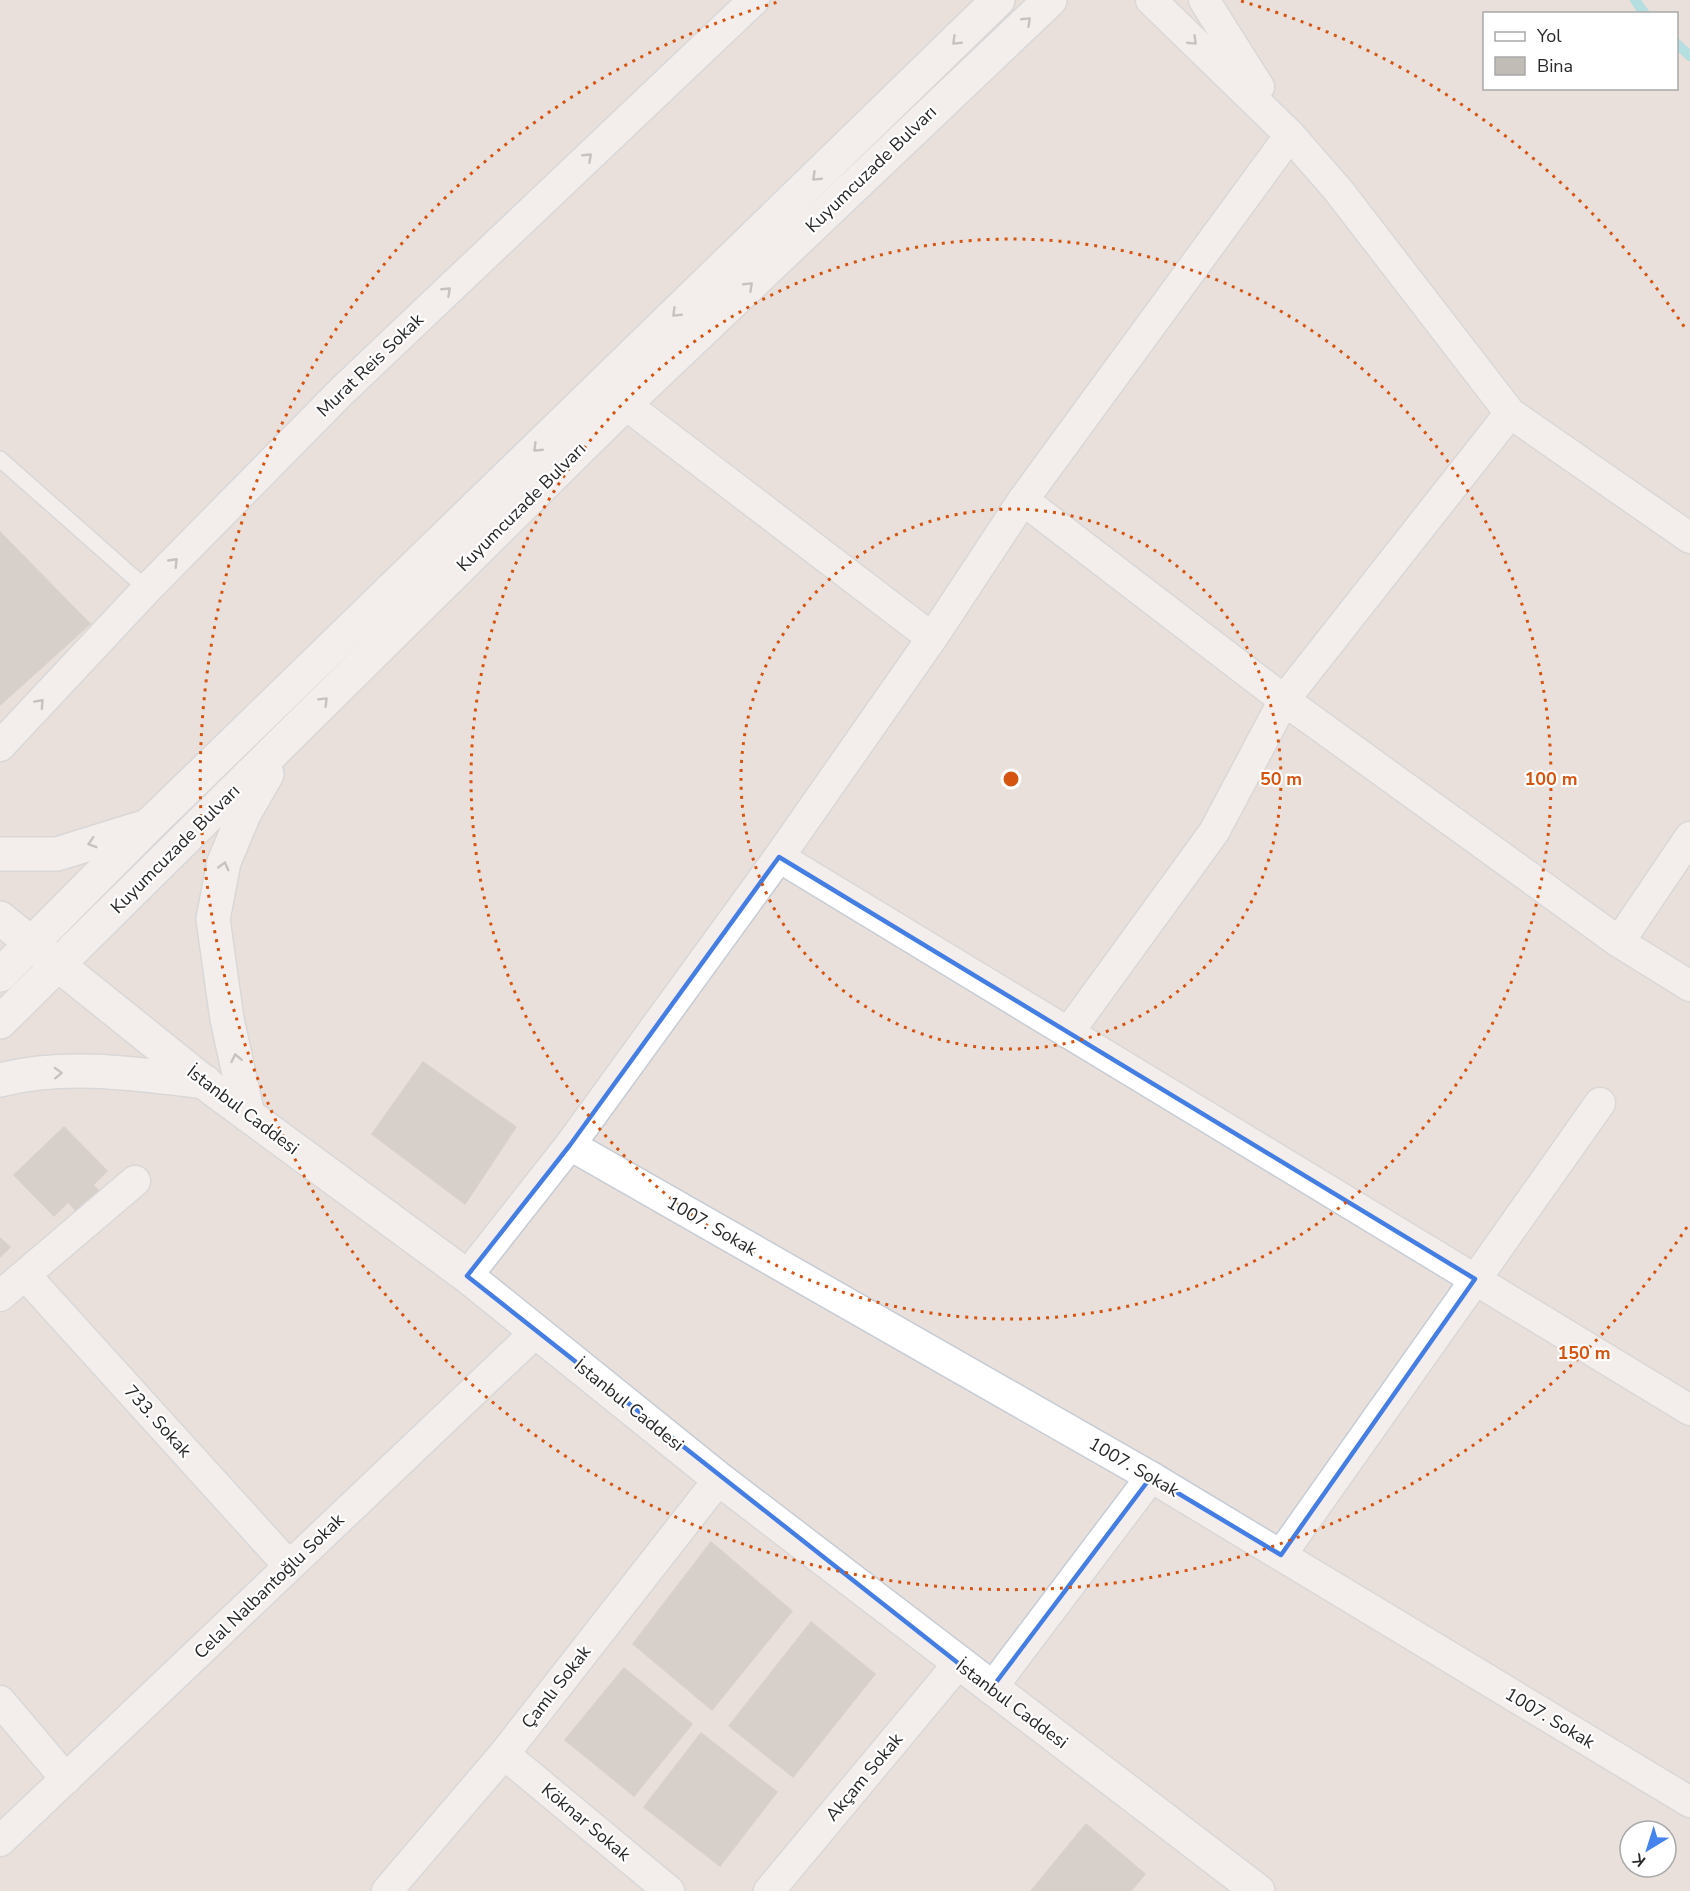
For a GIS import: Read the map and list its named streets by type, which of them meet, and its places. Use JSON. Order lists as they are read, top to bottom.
{
  "streets": {
    "main road": ["Kuyumcuzade Bulvarı", "İstanbul Caddesi"],
    "street": [
      "Murat Reis Sokak",
      "1007. Sokak",
      "733. Sokak",
      "Celal Nalbantoğlu Sokak",
      "Çamlı Sokak",
      "Akçam Sokak",
      "Köknar Sokak"
    ]
  },
  "crossings": [
    ["Kuyumcuzade Bulvarı", "İstanbul Caddesi"],
    ["İstanbul Caddesi", "Celal Nalbantoğlu Sokak"],
    ["İstanbul Caddesi", "Çamlı Sokak"],
    ["İstanbul Caddesi", "Akçam Sokak"],
    ["733. Sokak", "Celal Nalbantoğlu Sokak"],
    ["Çamlı Sokak", "Köknar Sokak"]
  ],
  "one_way": ["Murat Reis Sokak"],
  "legend": ["Yol", "Bina"],
  "north": "bottom left",
  "rings": ["50 m", "100 m", "150 m"]
}
